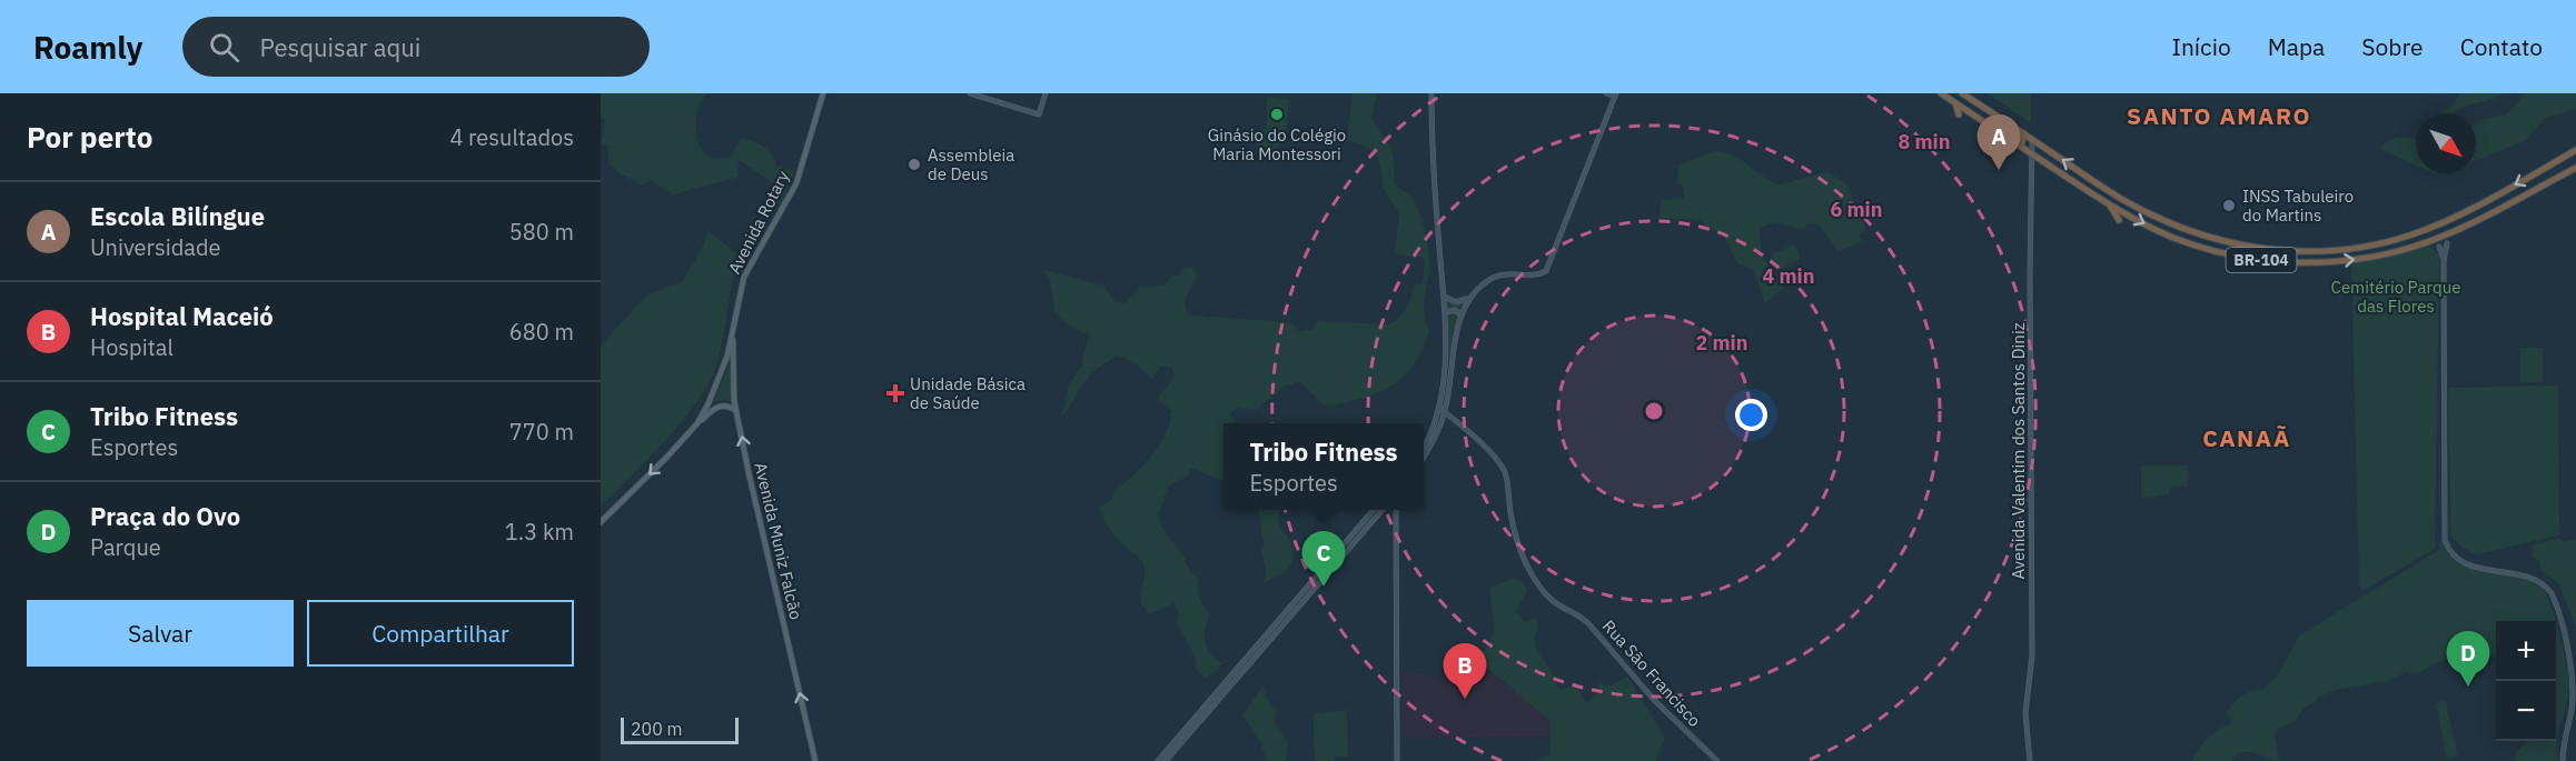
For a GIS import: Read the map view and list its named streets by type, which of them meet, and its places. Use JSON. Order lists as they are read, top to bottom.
{
  "streets": {
    "highway": ["BR-104"],
    "main road": ["Avenida Rotary", "Avenida Muniz Falcão"],
    "street": ["Avenida Valentim dos Santos Diniz", "Rua São Francisco"]
  },
  "crossings": [
    ["Avenida Rotary", "Avenida Muniz Falcão"],
    ["BR-104", "Avenida Valentim dos Santos Diniz"]
  ],
  "one_way": ["Avenida Muniz Falcão"],
  "districts": ["SANTO AMARO", "CANAÃ"],
  "parks": ["Cemitério Parque das Flores"],
  "places": {
    "other": ["Ginásio do Colégio Maria Montessori", "Assembleia de Deus", "INSS Tabuleiro do Martins"],
    "health": ["Unidade Básica de Saúde"]
  },
  "scale_bar": "200 m",
  "north": "bottom right",
  "page": {
    "header": "Roamly",
    "search": "Pesquisar aqui",
    "nav": [
      "Início",
      "Mapa",
      "Sobre",
      "Contato"
    ],
    "heading": ["Por perto", "4 resultados"],
    "pins": [
      "A",
      "C",
      "D",
      "B"
    ],
    "list": [
      {
        "mark": "A",
        "name": "Escola Bilíngue",
        "note": "Universidade",
        "value": "580 m"
      },
      {
        "mark": "B",
        "name": "Hospital Maceió",
        "note": "Hospital",
        "value": "680 m"
      },
      {
        "mark": "C",
        "name": "Tribo Fitness",
        "note": "Esportes",
        "value": "770 m"
      },
      {
        "mark": "D",
        "name": "Praça do Ovo",
        "note": "Parque",
        "value": "1.3 km"
      }
    ],
    "popup": ["Tribo Fitness", "Esportes"],
    "buttons": ["Salvar", "Compartilhar"],
    "map_buttons": ["+", "−"],
    "scale": "200 m"
  },
  "rings": [
    "8 min",
    "6 min",
    "4 min",
    "2 min"
  ]
}
